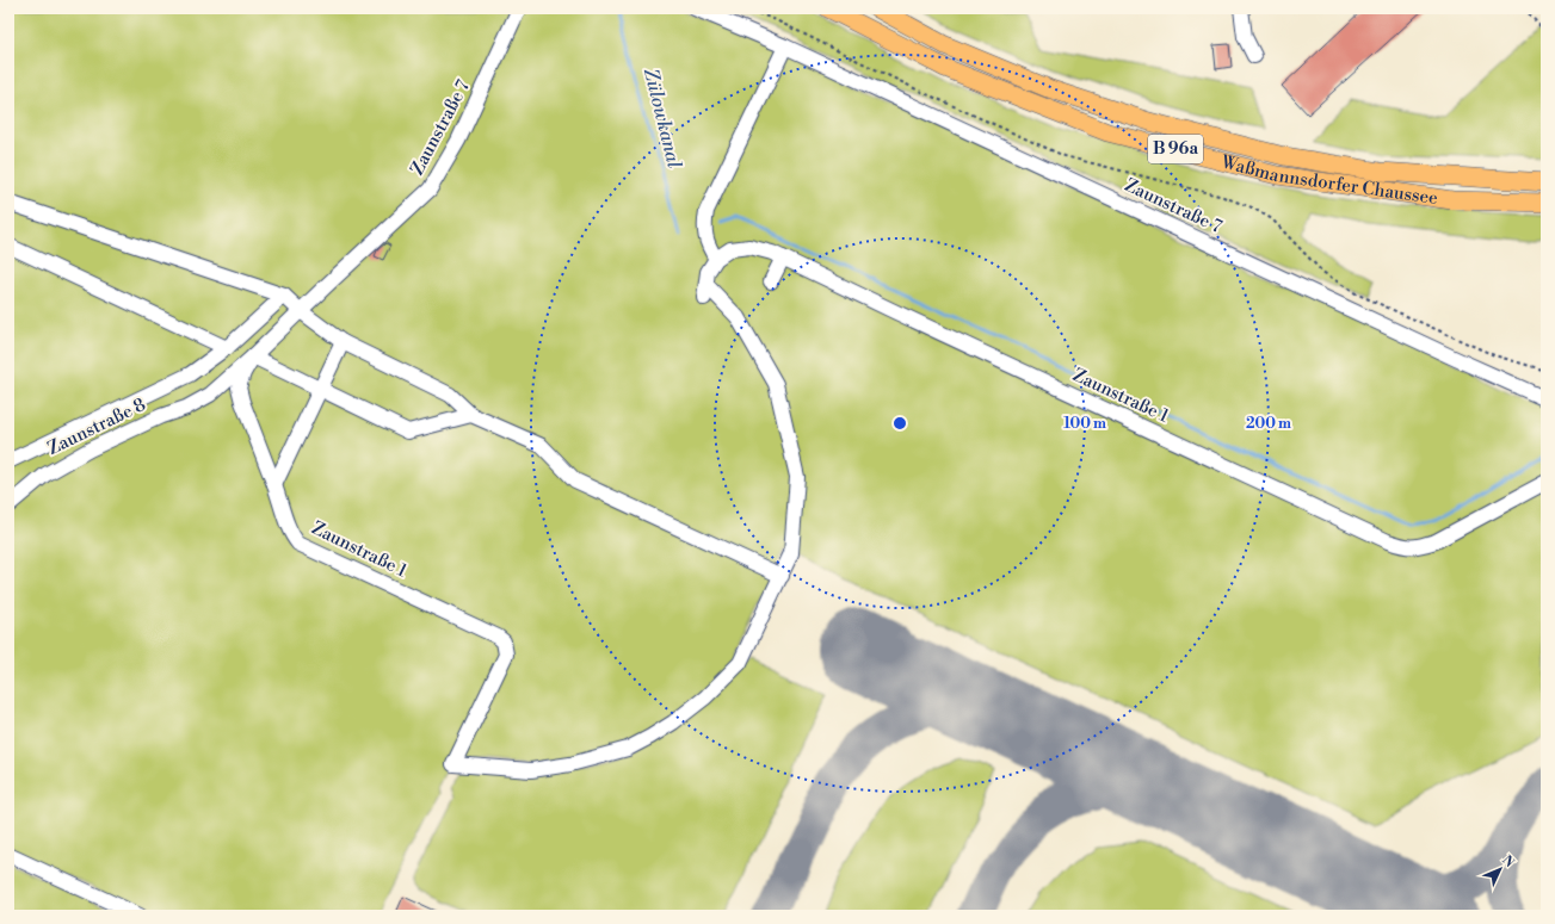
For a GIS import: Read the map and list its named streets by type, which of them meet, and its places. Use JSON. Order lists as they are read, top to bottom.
{
  "streets": {
    "main road": ["B 96a", "Waßmannsdorfer Chaussee"],
    "street": ["Zaunstraße 7", "Zaunstraße 1", "Zaunstraße 8"]
  },
  "crossings": [
    ["Zaunstraße 7", "Zaunstraße 1"],
    ["Zaunstraße 1", "Zaunstraße 8"]
  ],
  "water": ["Zülowkanal"],
  "north": "top right",
  "rings": ["100 m", "200 m"]
}
